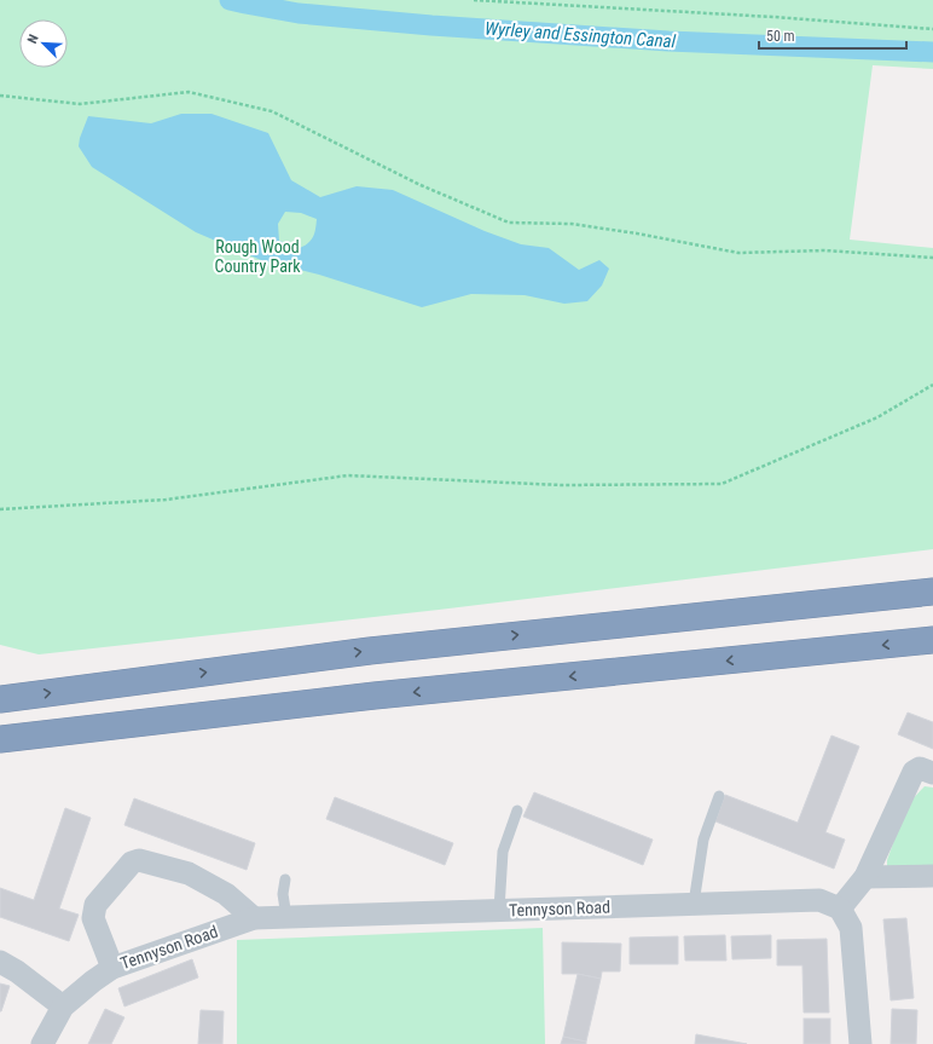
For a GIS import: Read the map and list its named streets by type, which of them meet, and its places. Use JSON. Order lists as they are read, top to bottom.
{
  "streets": {
    "street": ["Tennyson Road"]
  },
  "water": ["Wyrley and Essington Canal"],
  "parks": ["Rough Wood Country Park"],
  "scale_bar": "50 m",
  "north": "top left"
}
